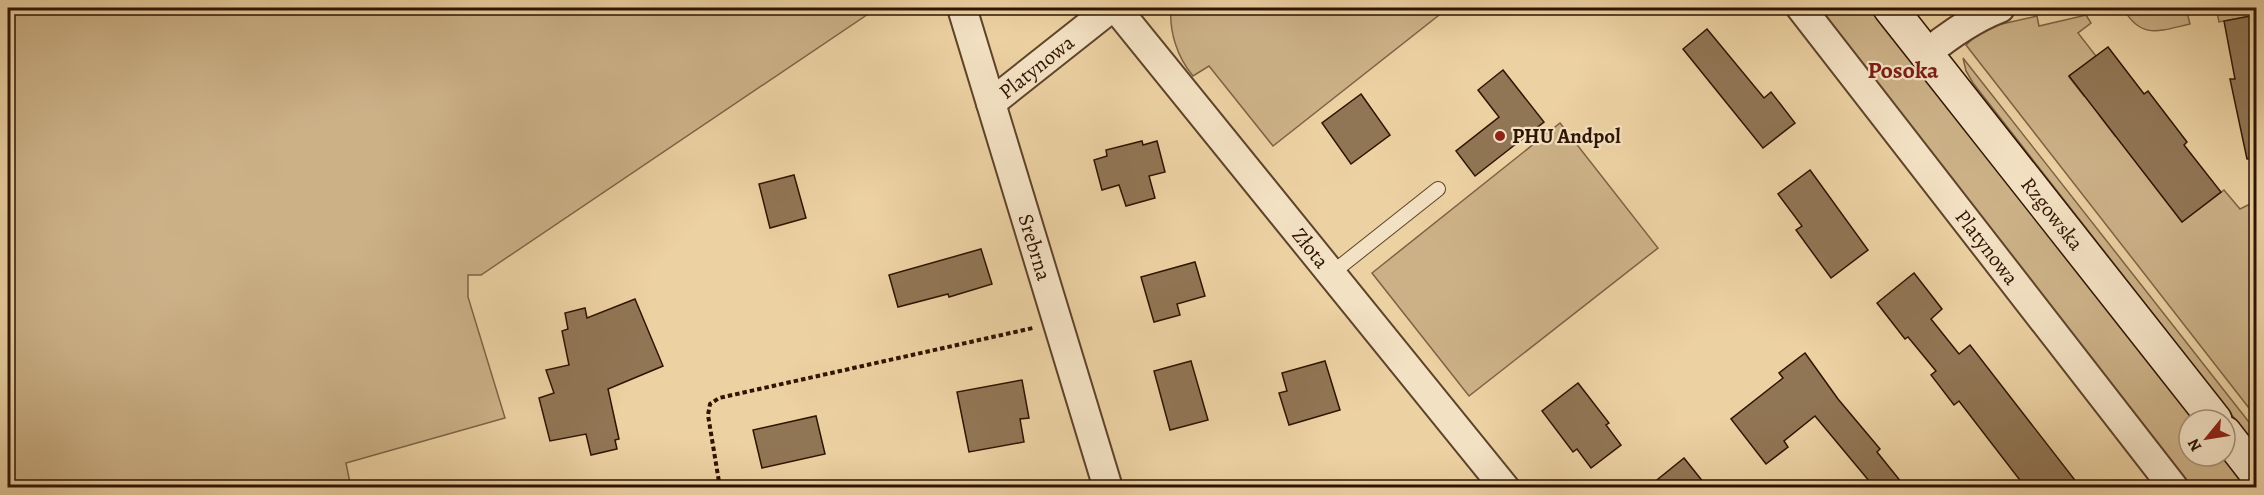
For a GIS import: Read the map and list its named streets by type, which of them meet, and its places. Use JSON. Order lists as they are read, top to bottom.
{
  "streets": {
    "street": [
      "Platynowa",
      "Rzgowska",
      "Złota",
      "Srebrna"
    ]
  },
  "crossings": [
    ["Platynowa", "Srebrna"]
  ],
  "districts": ["Posoka"],
  "places": ["PHU Andpol"],
  "north": "bottom left"
}
